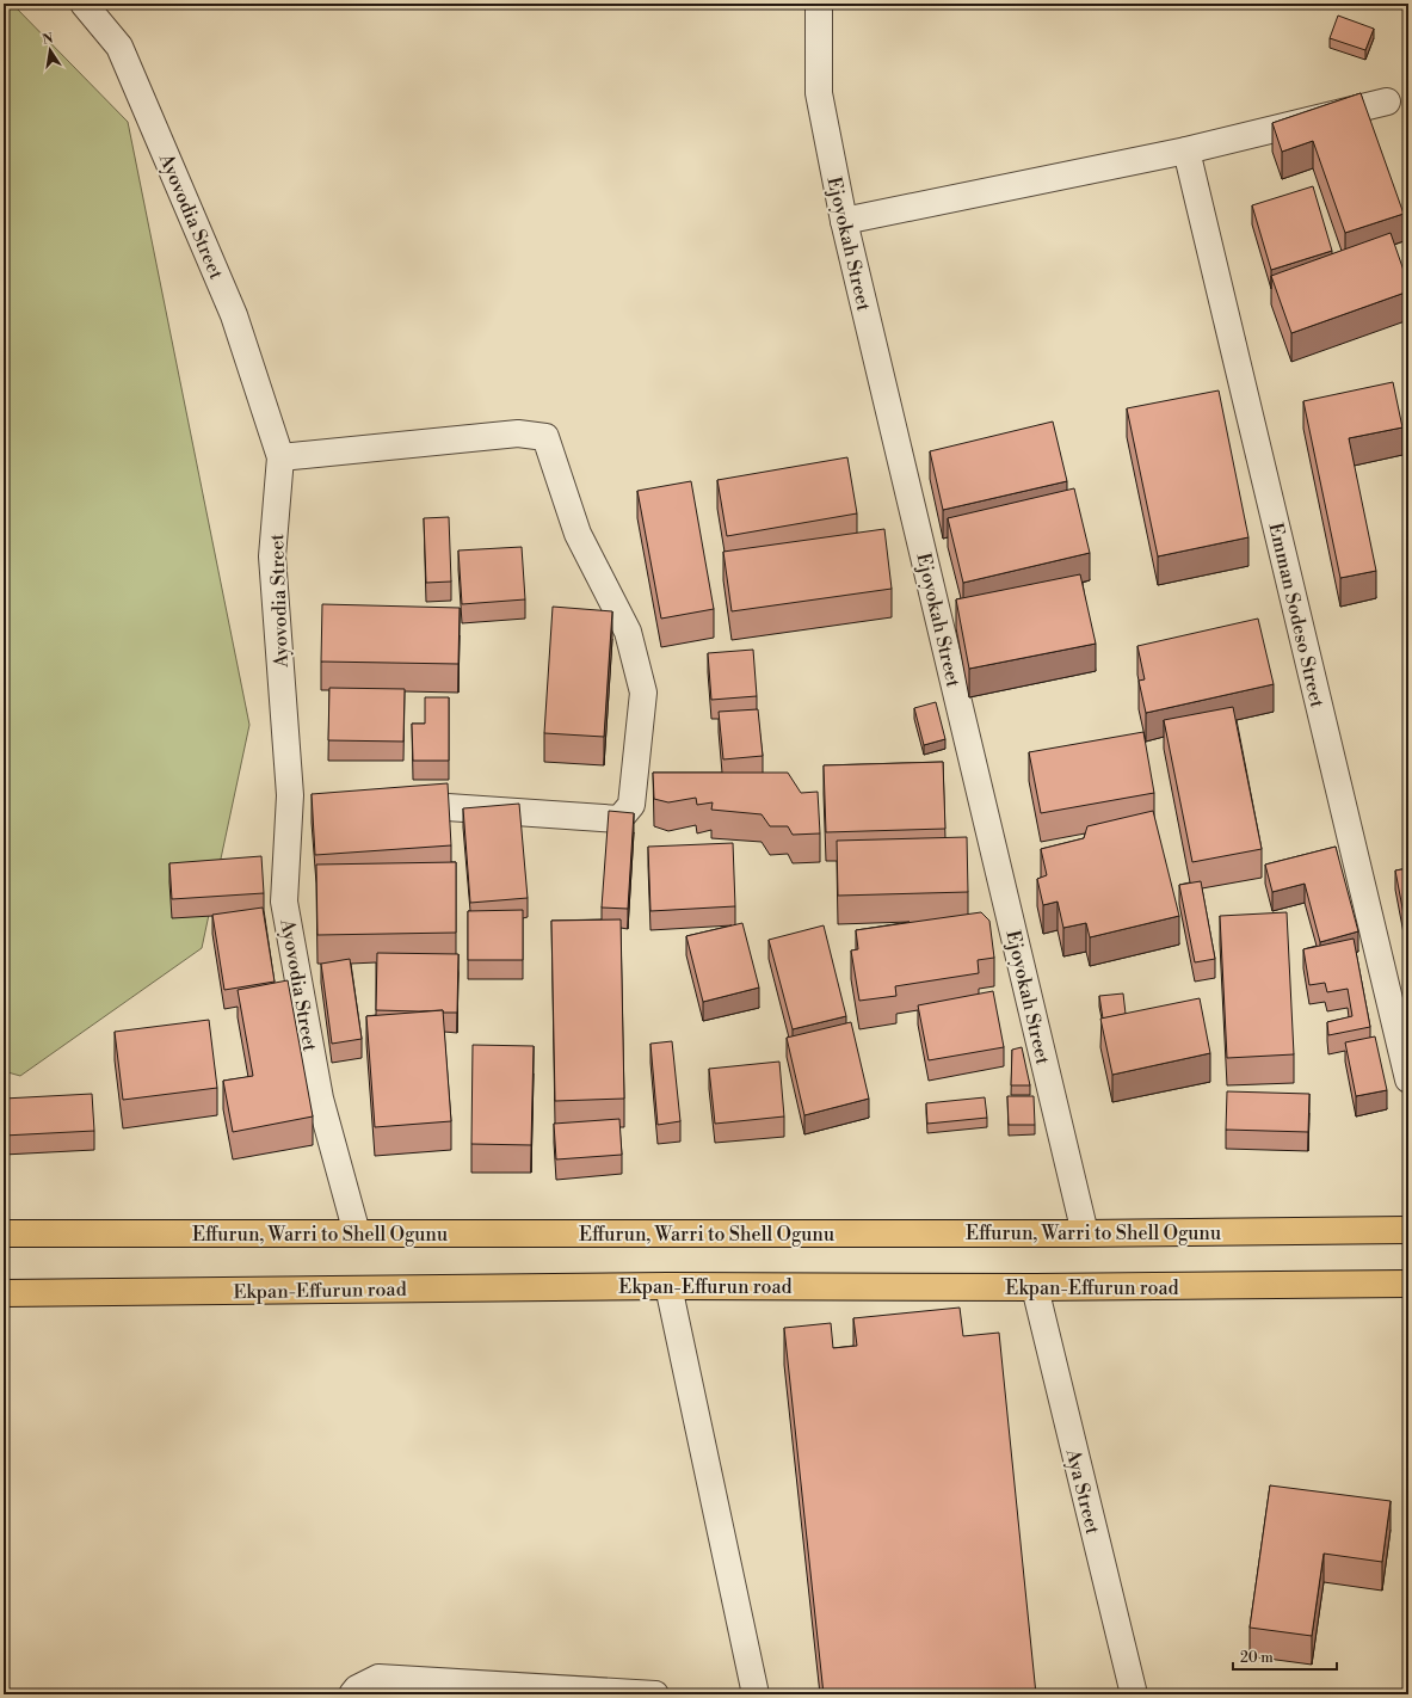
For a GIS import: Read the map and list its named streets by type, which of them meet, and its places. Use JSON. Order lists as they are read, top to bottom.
{
  "streets": {
    "main road": ["Effurun, Warri to Shell Ogunu", "Ekpan-Effurun road"],
    "street": [
      "Ayovodia Street",
      "Ejoyokah Street",
      "Emman Sodeso Street",
      "Aya Street"
    ]
  },
  "crossings": [
    ["Ayovodia Street", "Effurun, Warri to Shell Ogunu"],
    ["Ejoyokah Street", "Effurun, Warri to Shell Ogunu"],
    ["Ekpan-Effurun road", "Aya Street"]
  ],
  "scale_bar": "20 m",
  "north": "top"
}
